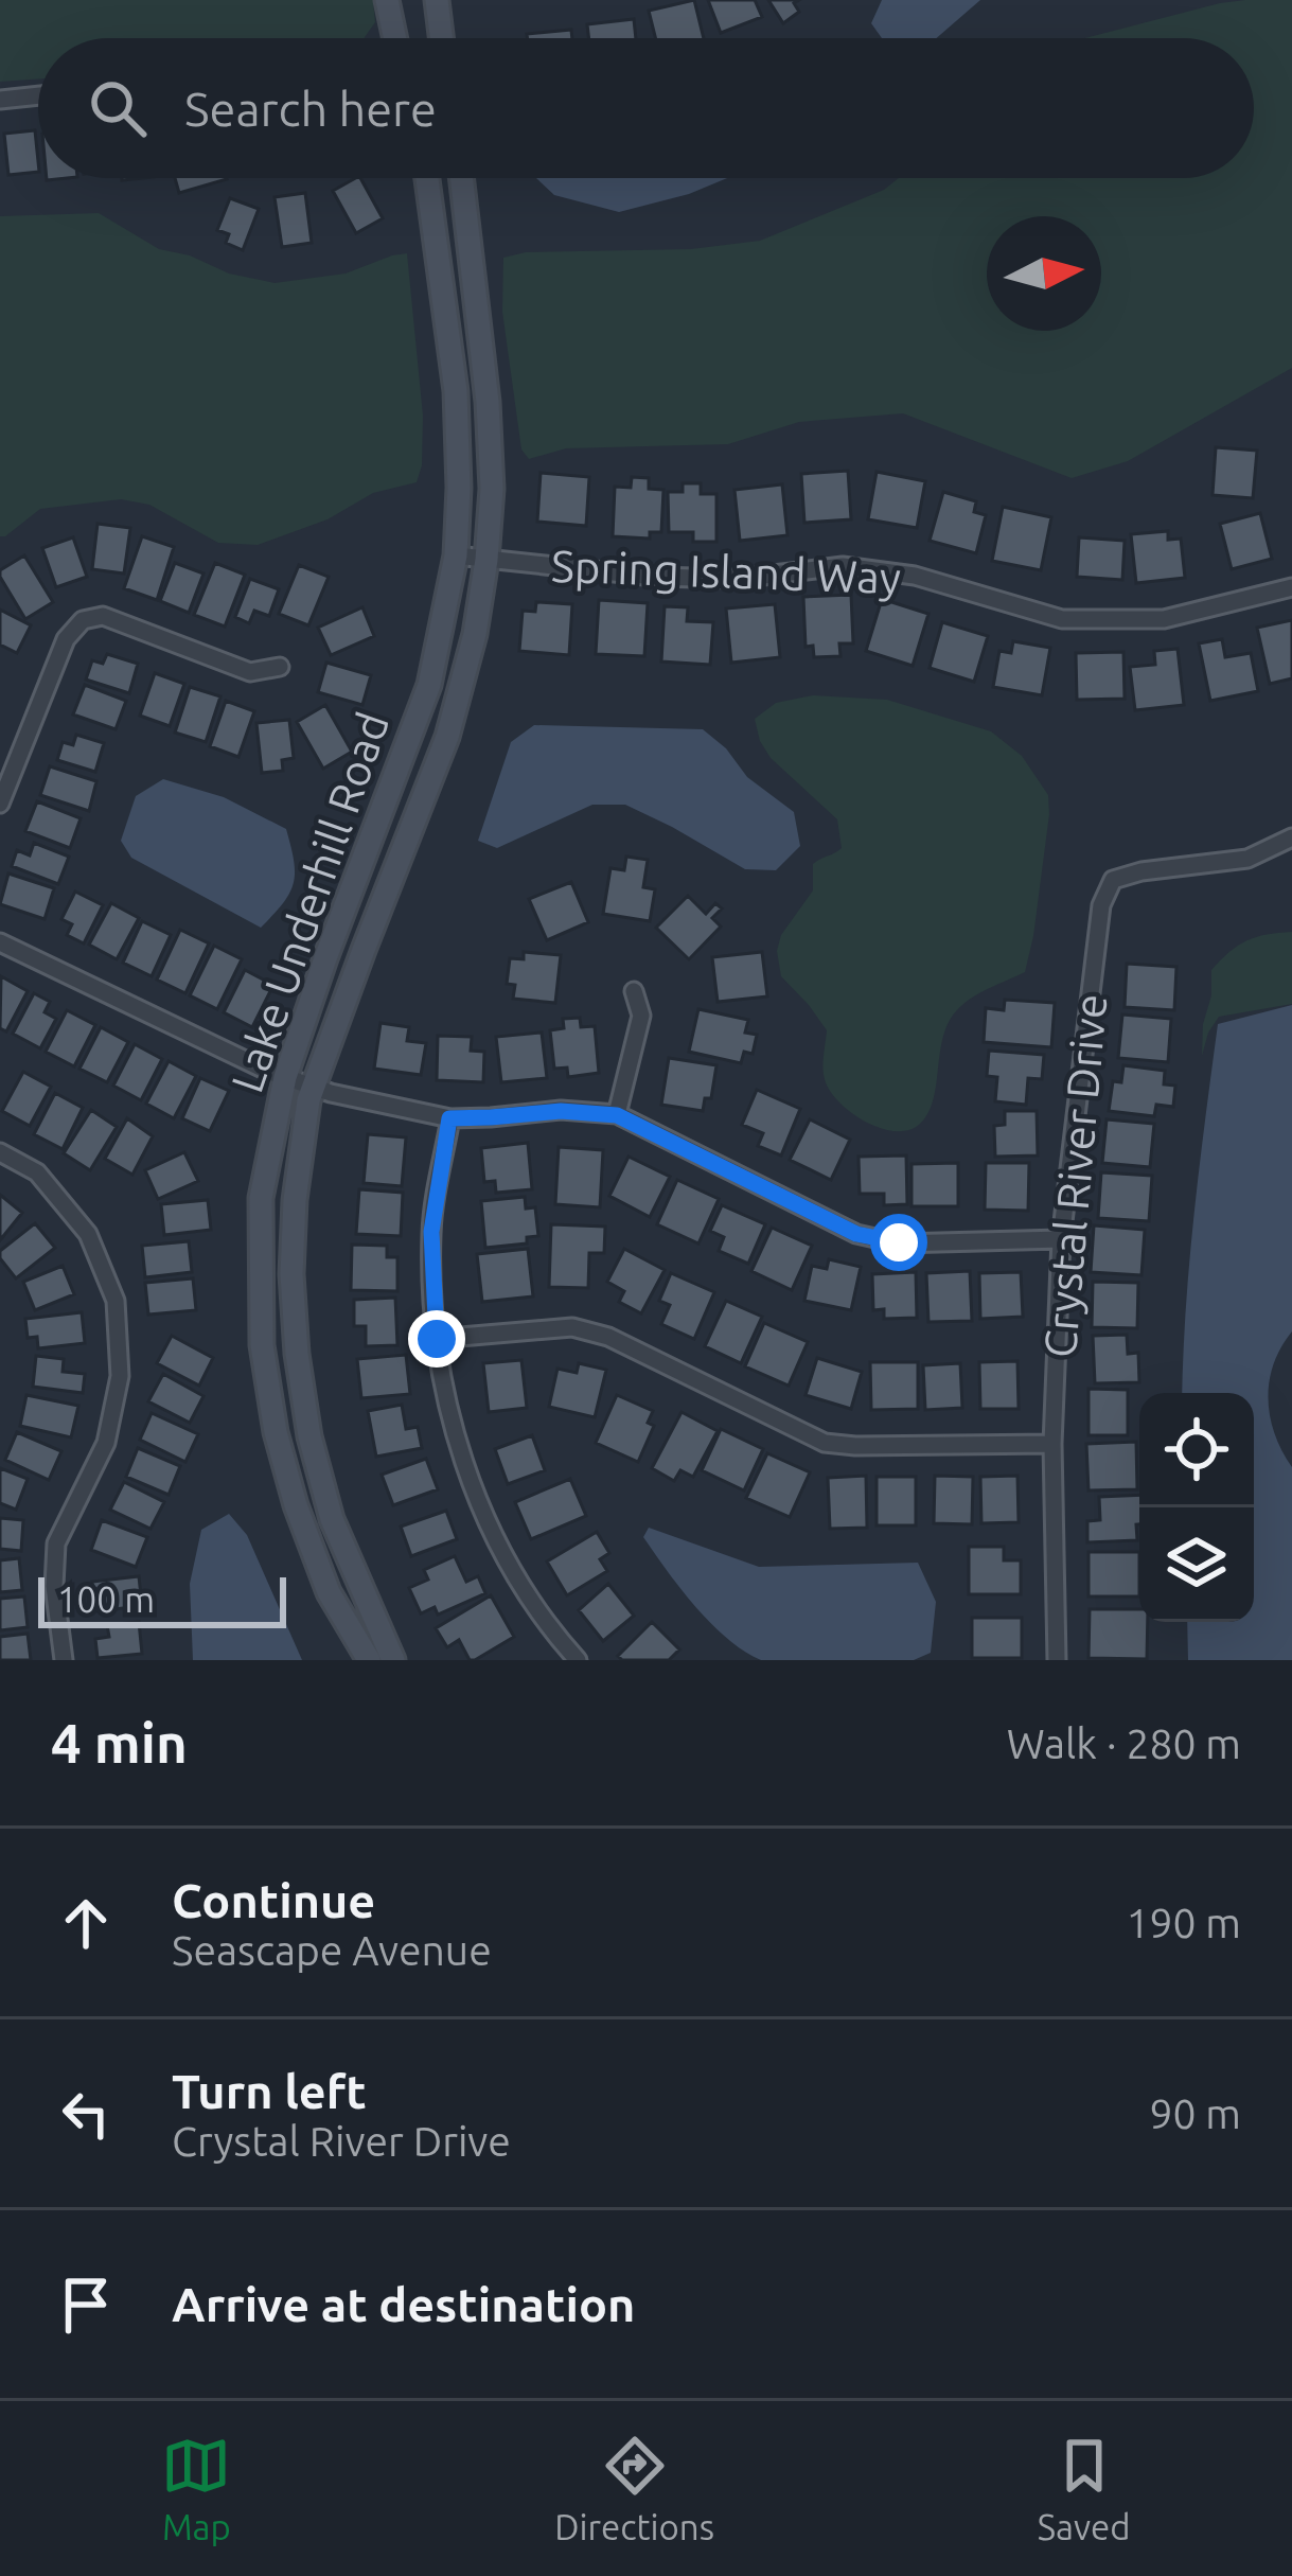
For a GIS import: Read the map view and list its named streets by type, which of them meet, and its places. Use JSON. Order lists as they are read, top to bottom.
{
  "streets": {
    "street": ["Spring Island Way", "Lake Underhill Road", "Crystal River Drive"]
  },
  "crossings": [
    ["Spring Island Way", "Lake Underhill Road"]
  ],
  "scale_bar": "100 m",
  "north": "right",
  "page": {
    "search": "Search here",
    "scale": "100 m",
    "heading": ["4 min", "Walk · 280 m"],
    "list": [
      ["Continue", "Seascape Avenue", "190 m"],
      ["Turn left", "Crystal River Drive", "90 m"],
      "Arrive at destination"
    ],
    "nav": ["Map", "Directions", "Saved"]
  }
}
